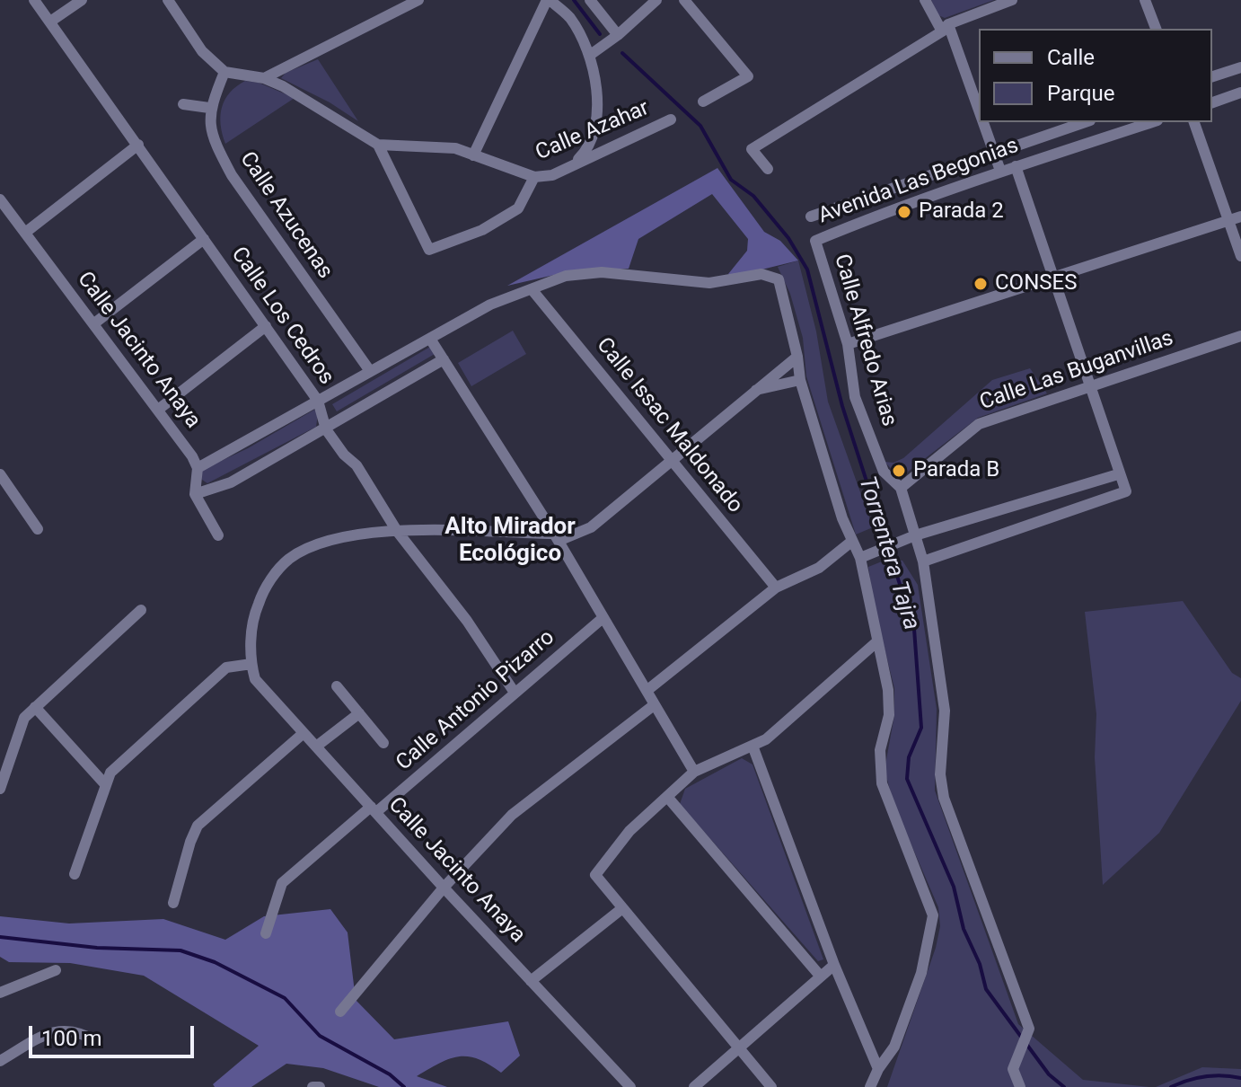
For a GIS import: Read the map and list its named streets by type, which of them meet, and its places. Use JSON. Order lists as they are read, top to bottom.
{
  "streets": {
    "street": [
      "Calle Azahar",
      "Avenida Las Begonias",
      "Calle Azucenas",
      "Calle Los Cedros",
      "Calle Alfredo Arias",
      "Calle Jacinto Anaya",
      "Calle Las Buganvillas",
      "Calle Issac Maldonado",
      "Calle Antonio Pizarro"
    ]
  },
  "crossings": [
    ["Avenida Las Begonias", "Calle Alfredo Arias"],
    ["Calle Los Cedros", "Calle Jacinto Anaya"],
    ["Calle Los Cedros", "Calle Antonio Pizarro"],
    ["Calle Alfredo Arias", "Calle Las Buganvillas"],
    ["Calle Jacinto Anaya", "Calle Antonio Pizarro"]
  ],
  "districts": ["Alto Mirador Ecológico"],
  "water": ["Torrentera Tajra"],
  "places": ["Parada 2", "CONSES", "Parada B"],
  "legend": ["Calle", "Parque"],
  "scale_bar": "100 m"
}
